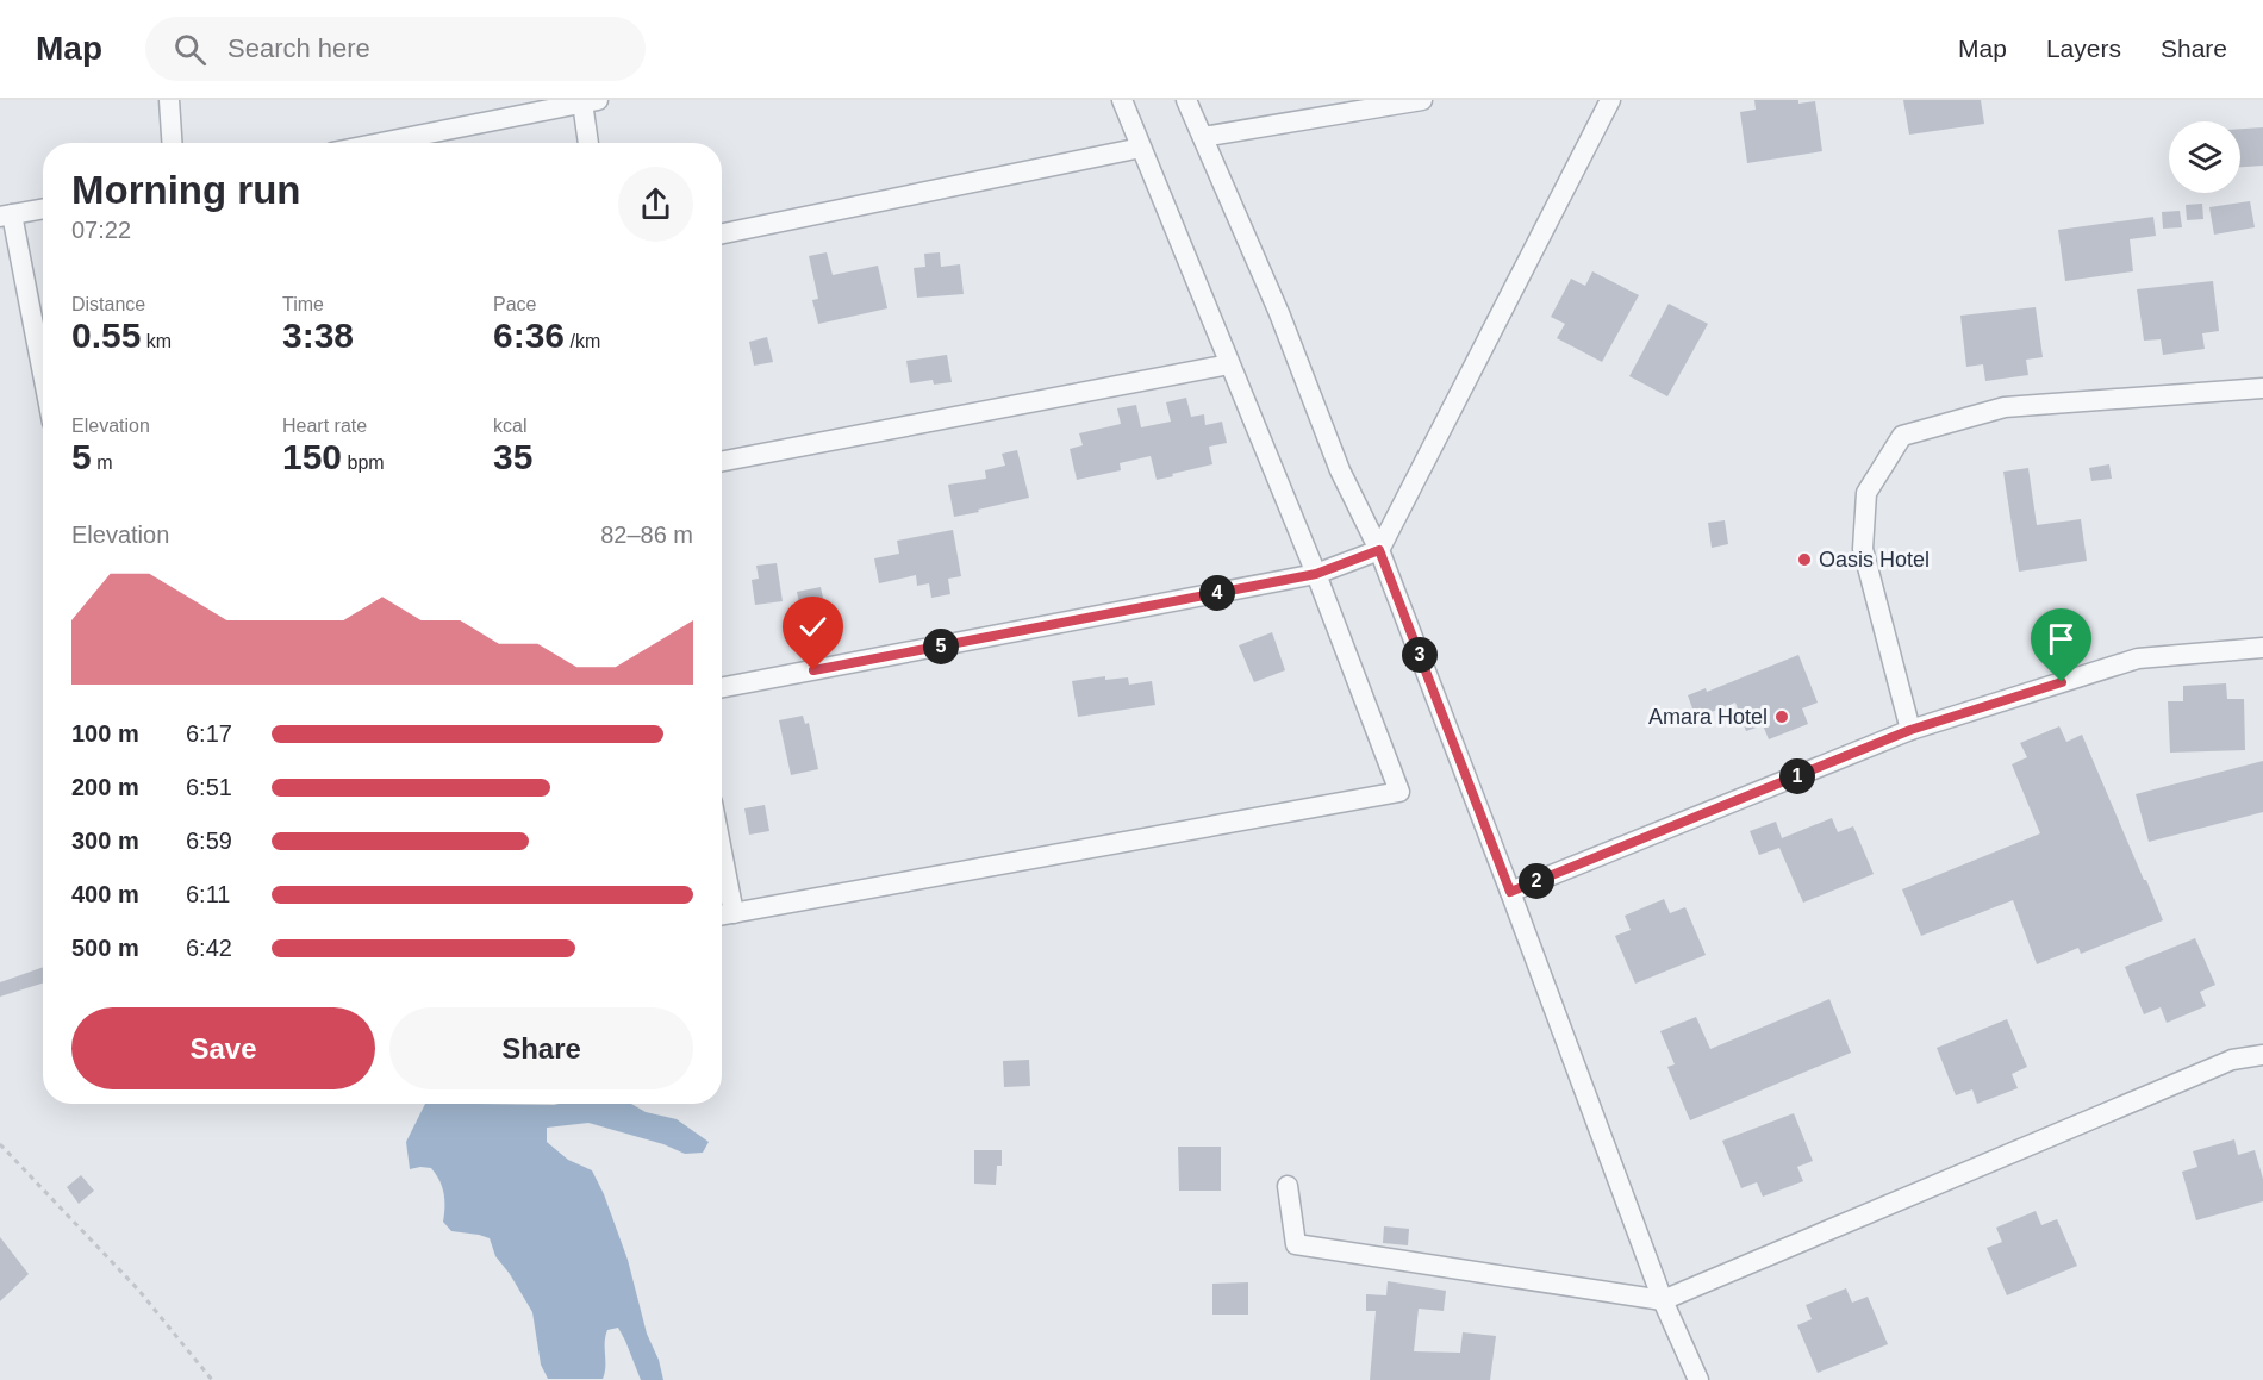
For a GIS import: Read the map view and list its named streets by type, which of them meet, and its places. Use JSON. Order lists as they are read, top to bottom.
{
  "places": ["Oasis Hotel", "Amara Hotel"],
  "page": {
    "header": "Map",
    "search": "Search here",
    "nav": ["Map", "Layers", "Share"],
    "heading": ["Morning run", "07:22"],
    "stats": [
      ["Distance", "0.55 km"],
      ["Time", "3:38"],
      ["Pace", "6:36 /km"],
      ["Elevation", "5 m"],
      ["Heart rate", "150 bpm"],
      ["kcal", "35"]
    ],
    "chart": ["Elevation", "82–86 m"],
    "pins": [
      "4",
      "5",
      "3",
      "1",
      "2"
    ],
    "list": [
      {
        "name": "100 m",
        "note": "6:17"
      },
      {
        "name": "200 m",
        "note": "6:51"
      },
      {
        "name": "300 m",
        "note": "6:59"
      },
      {
        "name": "400 m",
        "note": "6:11"
      },
      {
        "name": "500 m",
        "note": "6:42"
      }
    ],
    "buttons": ["Save", "Share"]
  }
}
